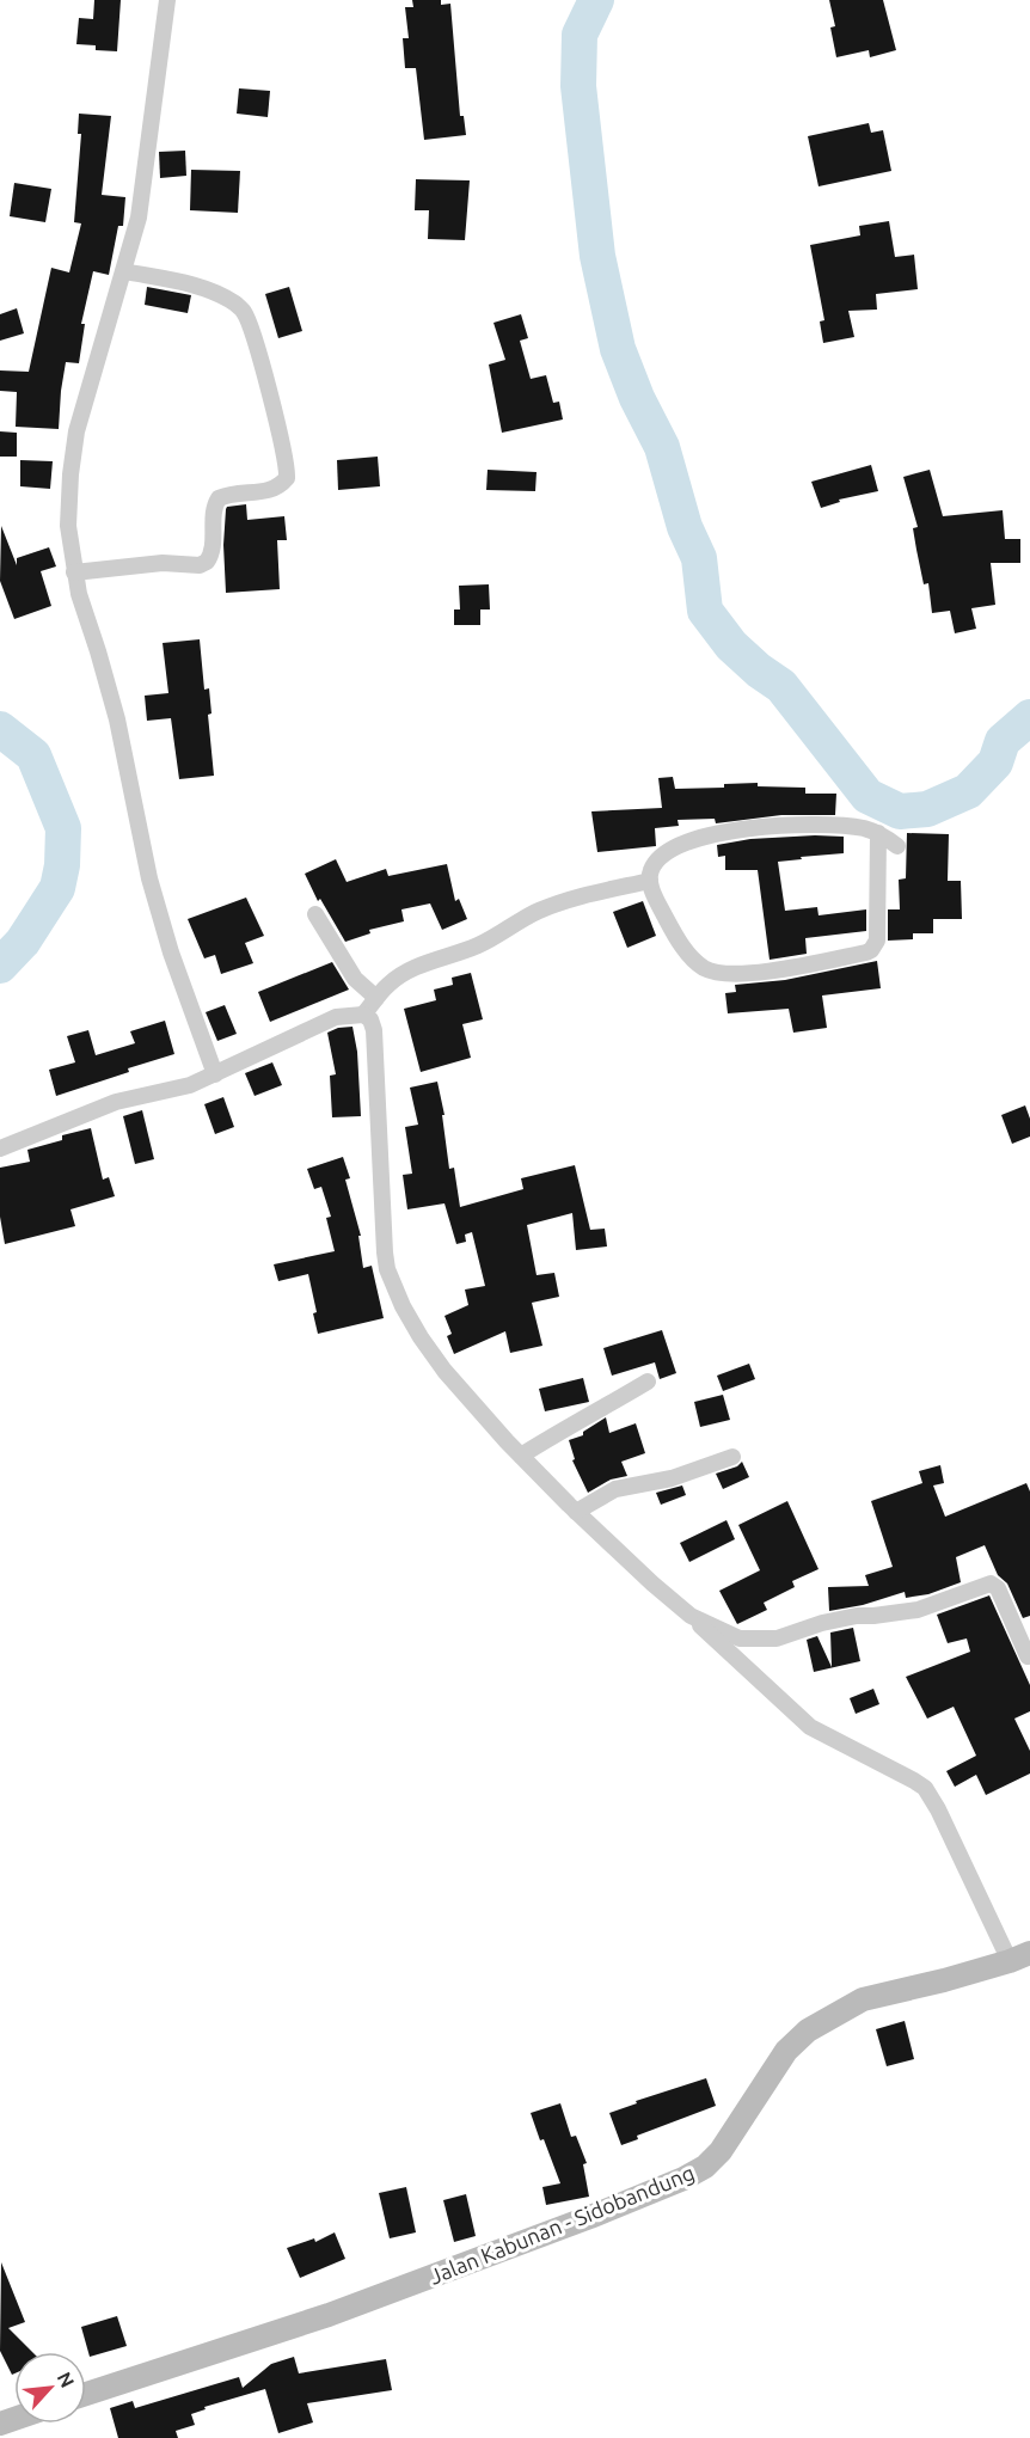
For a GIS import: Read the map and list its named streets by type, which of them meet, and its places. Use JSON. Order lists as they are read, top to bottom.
{
  "streets": {
    "street": ["Jalan Kabunan - Sidobandung"]
  },
  "north": "top right"
}
